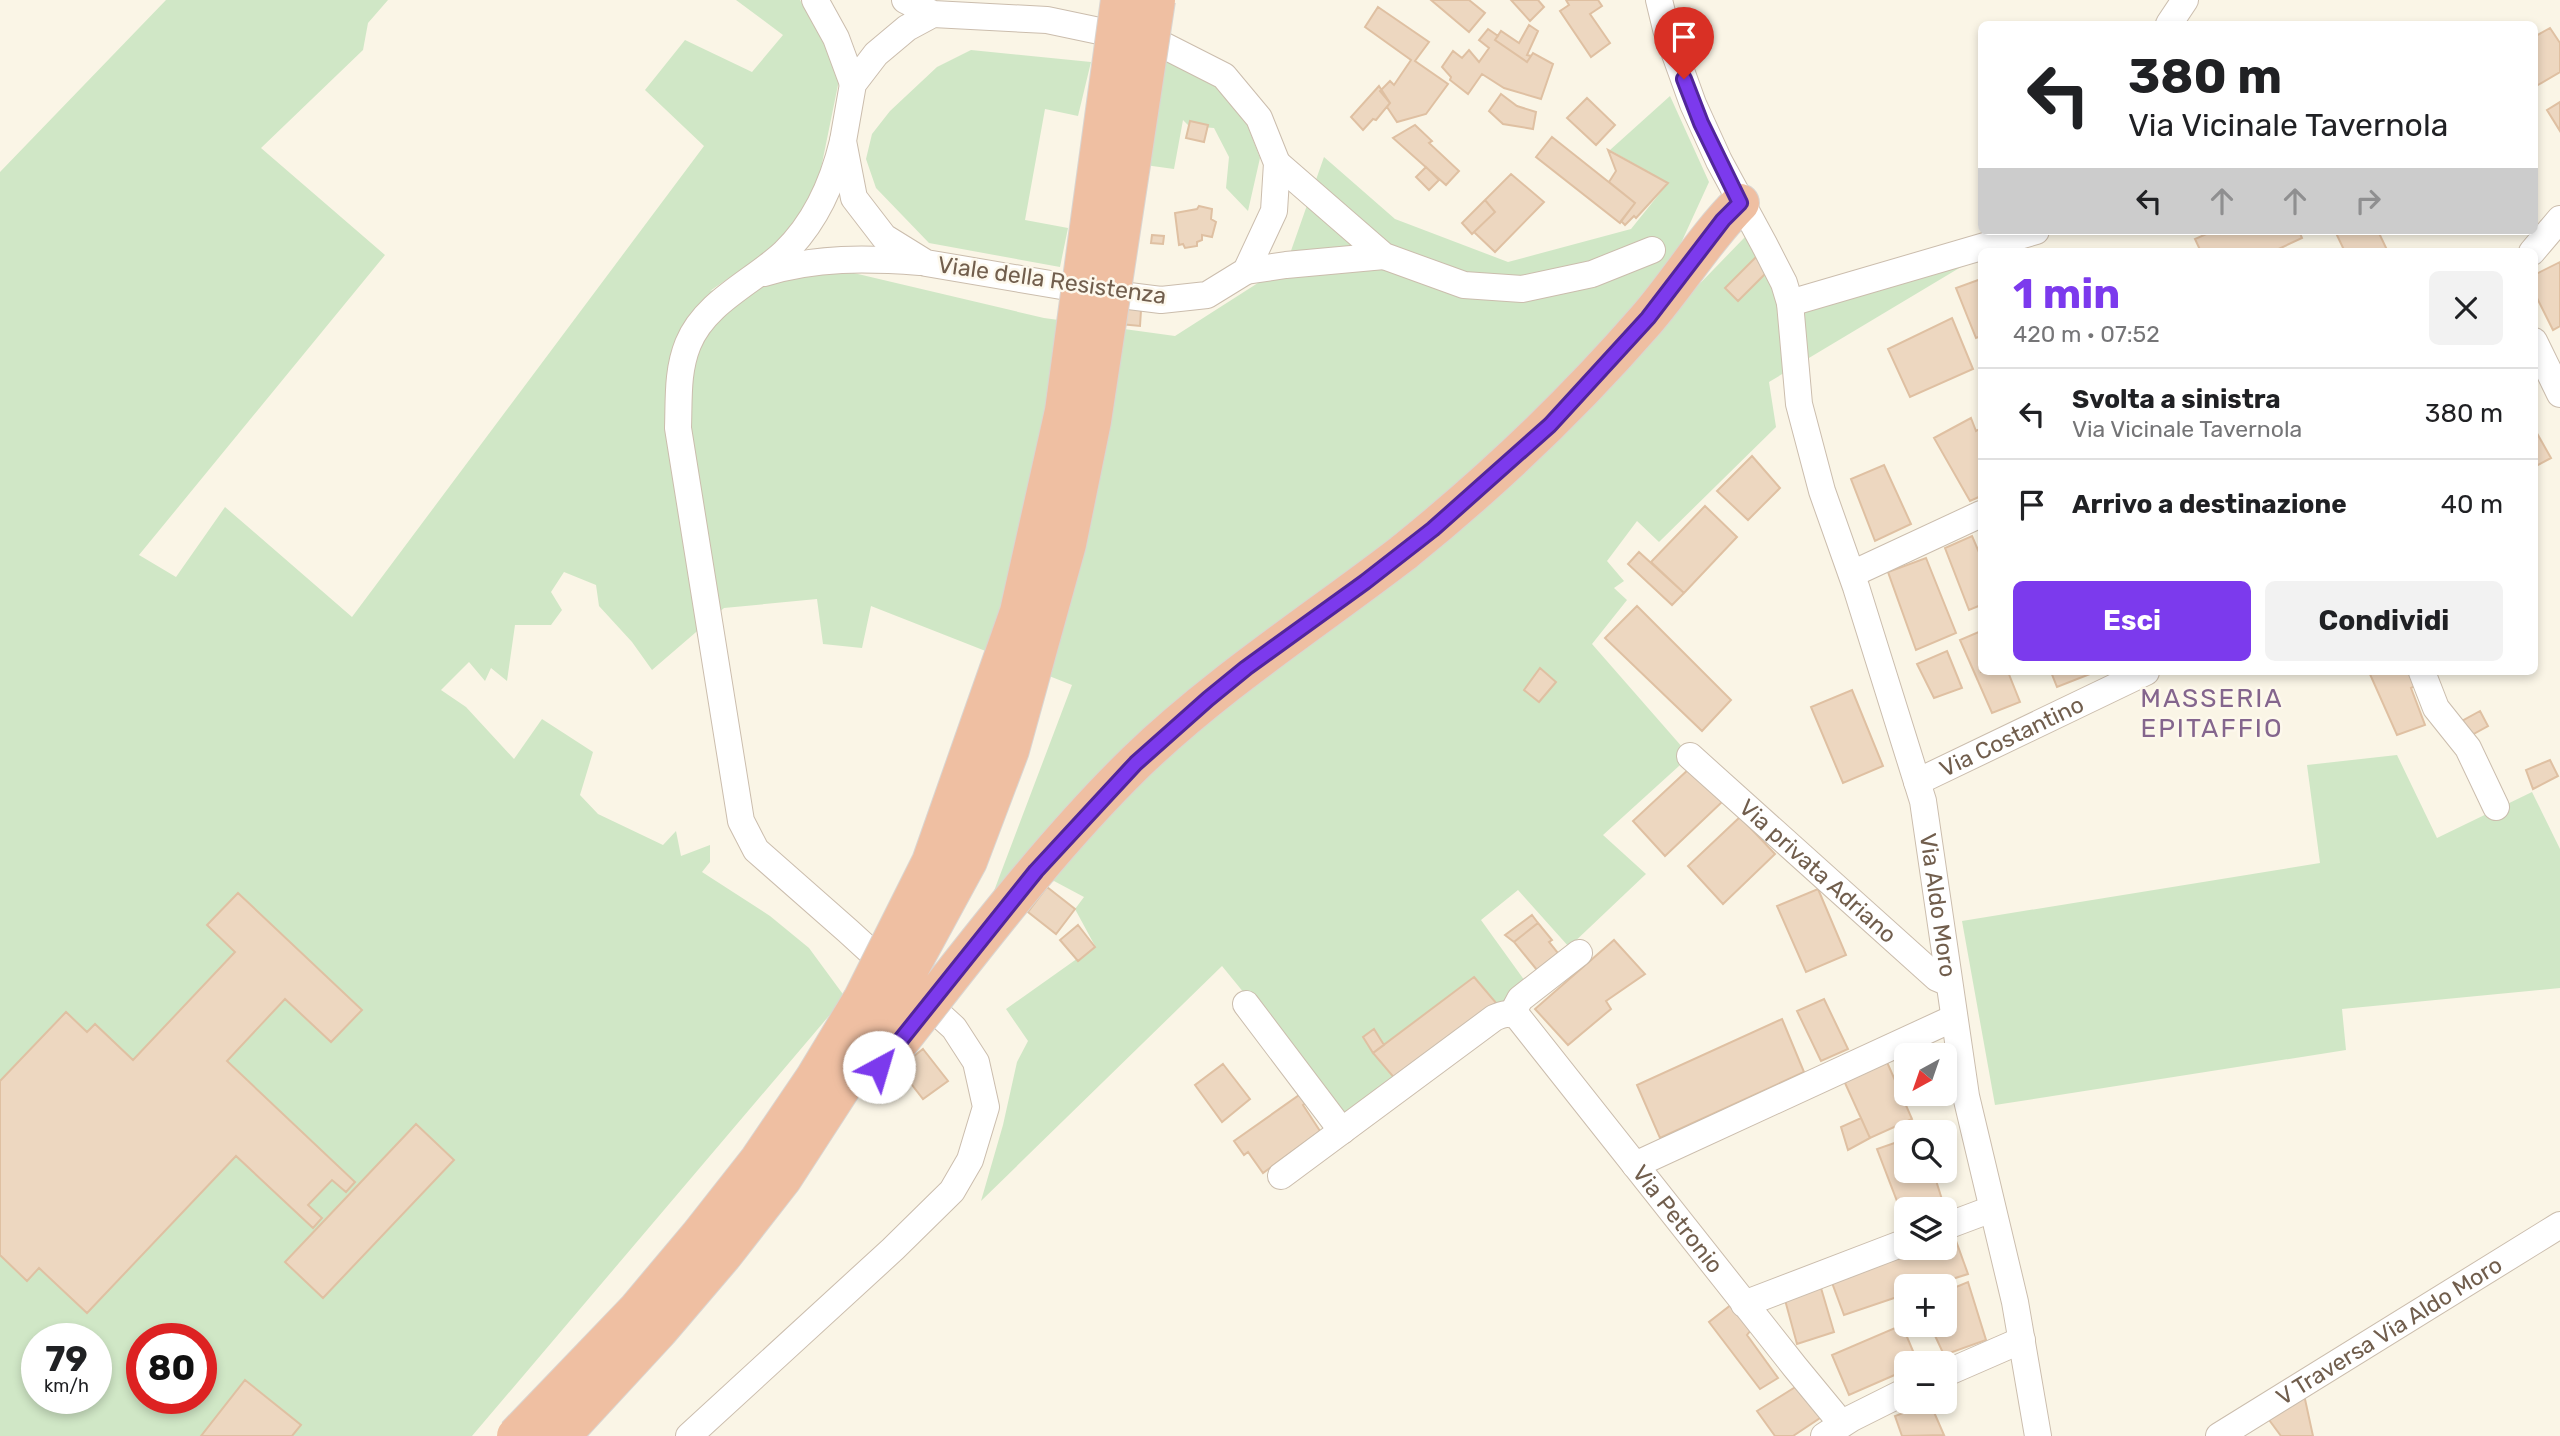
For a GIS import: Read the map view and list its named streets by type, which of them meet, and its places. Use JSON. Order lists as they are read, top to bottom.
{
  "streets": {
    "street": [
      "Viale della Resistenza",
      "Via Costantino",
      "Via privata Adriano",
      "Via Aldo Moro",
      "Via Petronio",
      "V Traversa Via Aldo Moro"
    ]
  },
  "crossings": [
    ["Via Costantino", "Via Aldo Moro"],
    ["Via privata Adriano", "Via Aldo Moro"]
  ],
  "districts": ["MASSERIA EPITAFFIO"],
  "north": "bottom left",
  "page": {
    "turn": ["380 m", "Via Vicinale Tavernola"],
    "heading": ["1 min", "420 m · 07:52"],
    "list": [
      {
        "name": "Svolta a sinistra",
        "note": "Via Vicinale Tavernola",
        "value": "380 m"
      },
      {
        "name": "Arrivo a destinazione",
        "value": "40 m"
      }
    ],
    "buttons": ["Esci", "Condividi"],
    "map_buttons": ["+", "−"],
    "speed": "79 km/h",
    "limit": "80"
  }
}
